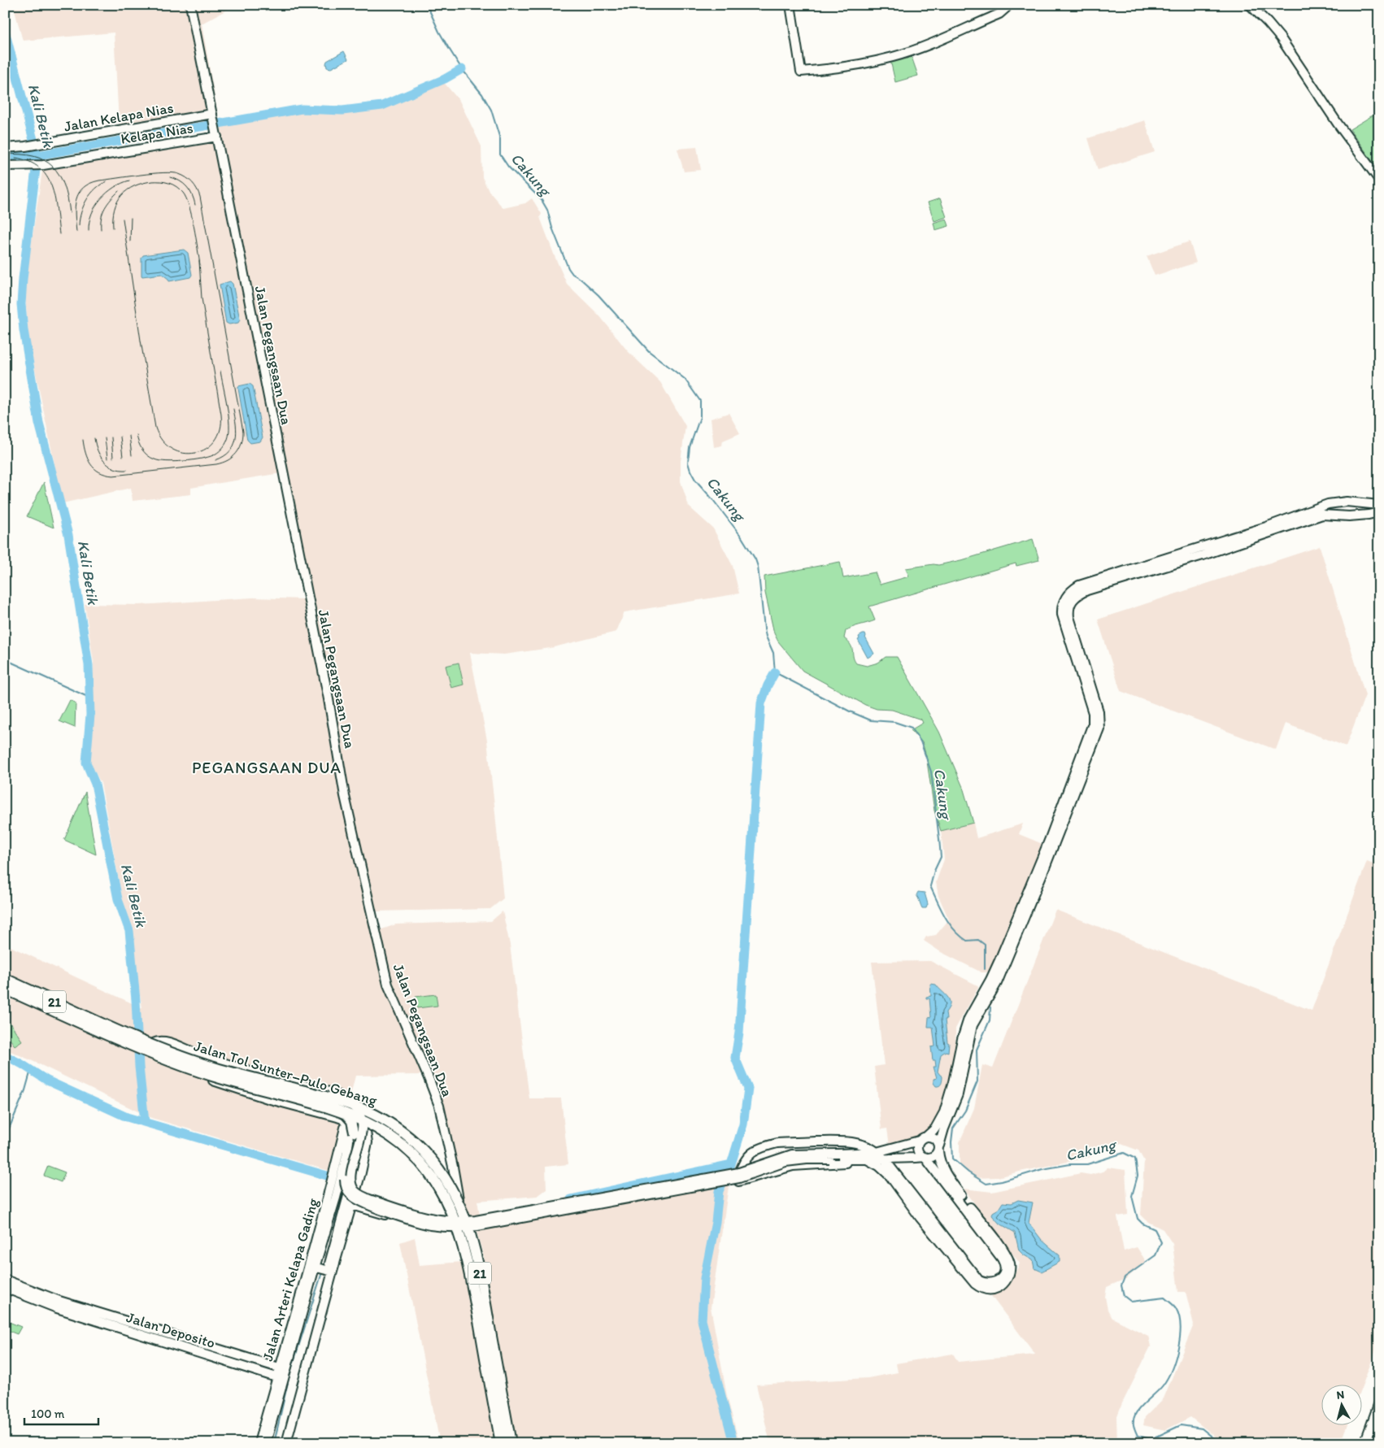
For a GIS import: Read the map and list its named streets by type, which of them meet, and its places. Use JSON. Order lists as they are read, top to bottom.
{
  "streets": {
    "highway": ["21", "Jalan Tol Sunter–Pulo Gebang"],
    "main road": [
      "Jalan Kelapa Nias",
      "Kelapa Nias",
      "Jalan Pegangsaan Dua",
      "Jalan Arteri Kelapa Gading",
      "Jalan Deposito"
    ]
  },
  "crossings": [
    ["Jalan Kelapa Nias", "Jalan Pegangsaan Dua"],
    ["Kelapa Nias", "Jalan Pegangsaan Dua"],
    ["Jalan Pegangsaan Dua", "Jalan Tol Sunter–Pulo Gebang"],
    ["Jalan Arteri Kelapa Gading", "Jalan Deposito"]
  ],
  "districts": ["PEGANGSAAN DUA"],
  "water": ["Kali Betik", "Cakung"],
  "scale_bar": "100 m",
  "north": "top"
}
